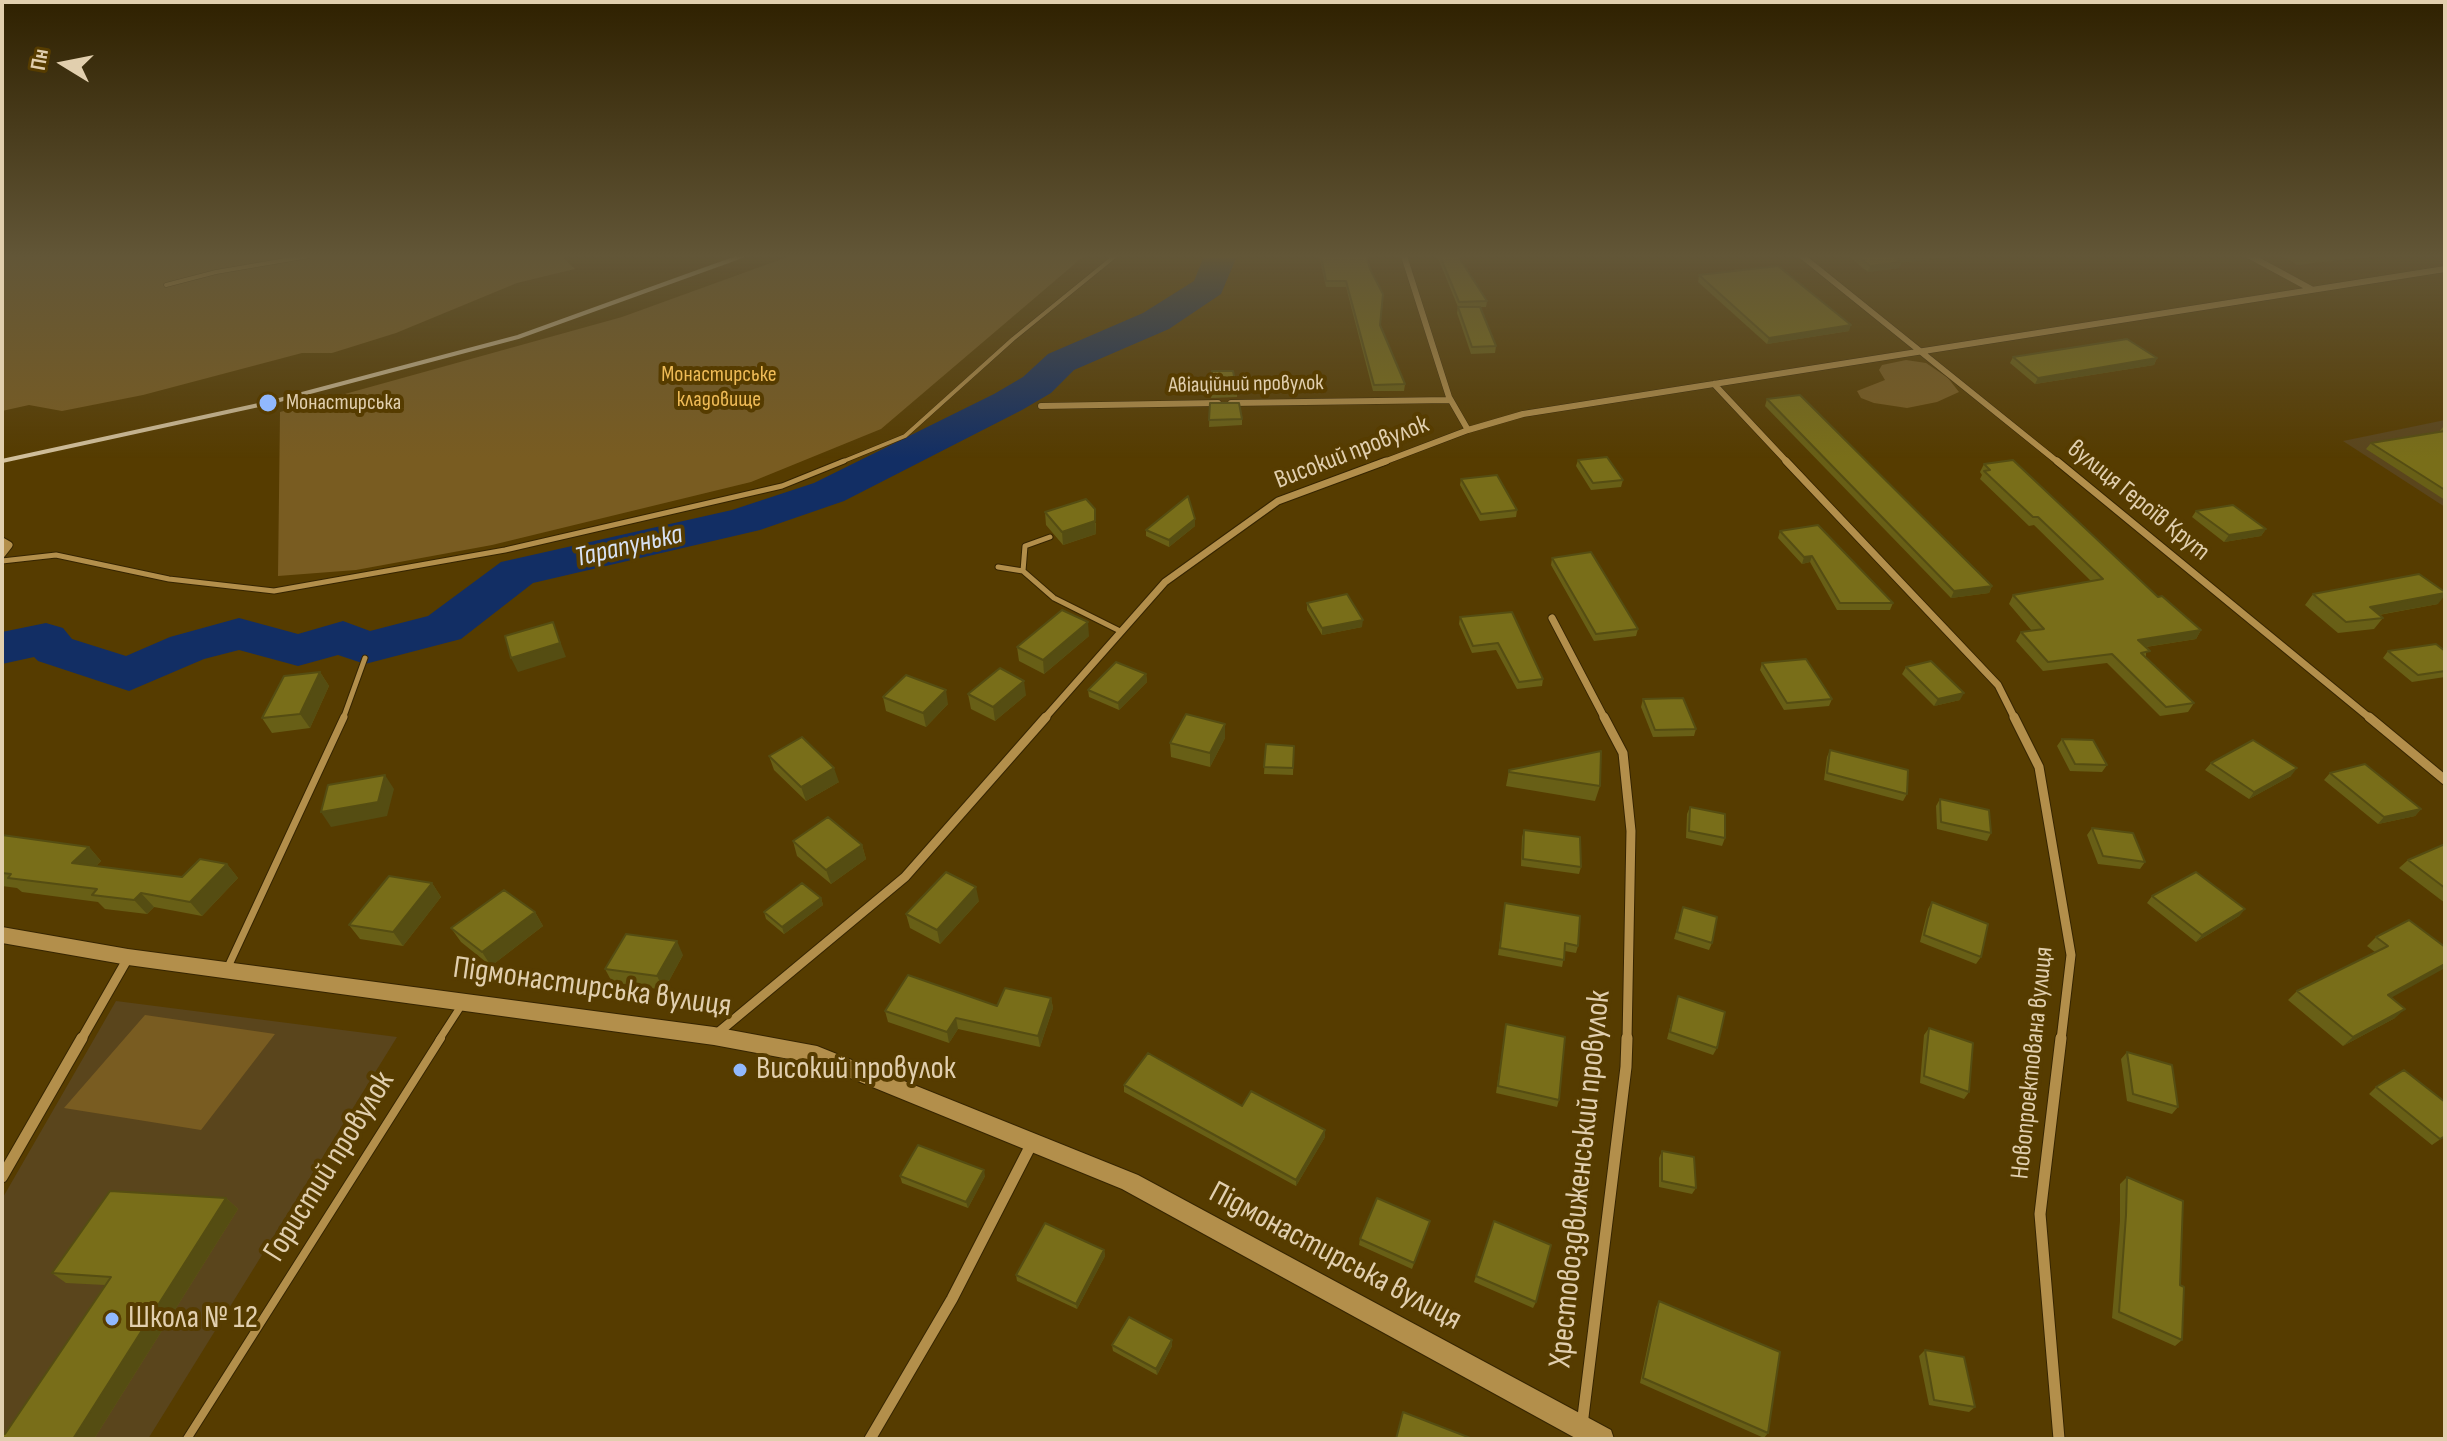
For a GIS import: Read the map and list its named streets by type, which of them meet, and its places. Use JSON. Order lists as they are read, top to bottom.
{
  "streets": {
    "street": [
      "Авіаційний провулок",
      "Високий провулок",
      "вулиця Героїв Крут",
      "Підмонастирська вулиця",
      "Новопроектована вулиця",
      "Хрестовоздвиженський провулок"
    ],
    "lane": ["Гористий провулок"]
  },
  "crossings": [
    ["Високий провулок", "вулиця Героїв Крут"],
    ["Високий провулок", "Підмонастирська вулиця"],
    ["Високий провулок", "Новопроектована вулиця"],
    ["Підмонастирська вулиця", "Гористий провулок"],
    ["Підмонастирська вулиця", "Хрестовоздвиженський провулок"]
  ],
  "water": ["Тарапунька"],
  "parks": ["Монастирське кладовище"],
  "places": ["Монастирська", "Високий провулок", "Школа № 12"],
  "north": "left"
}
